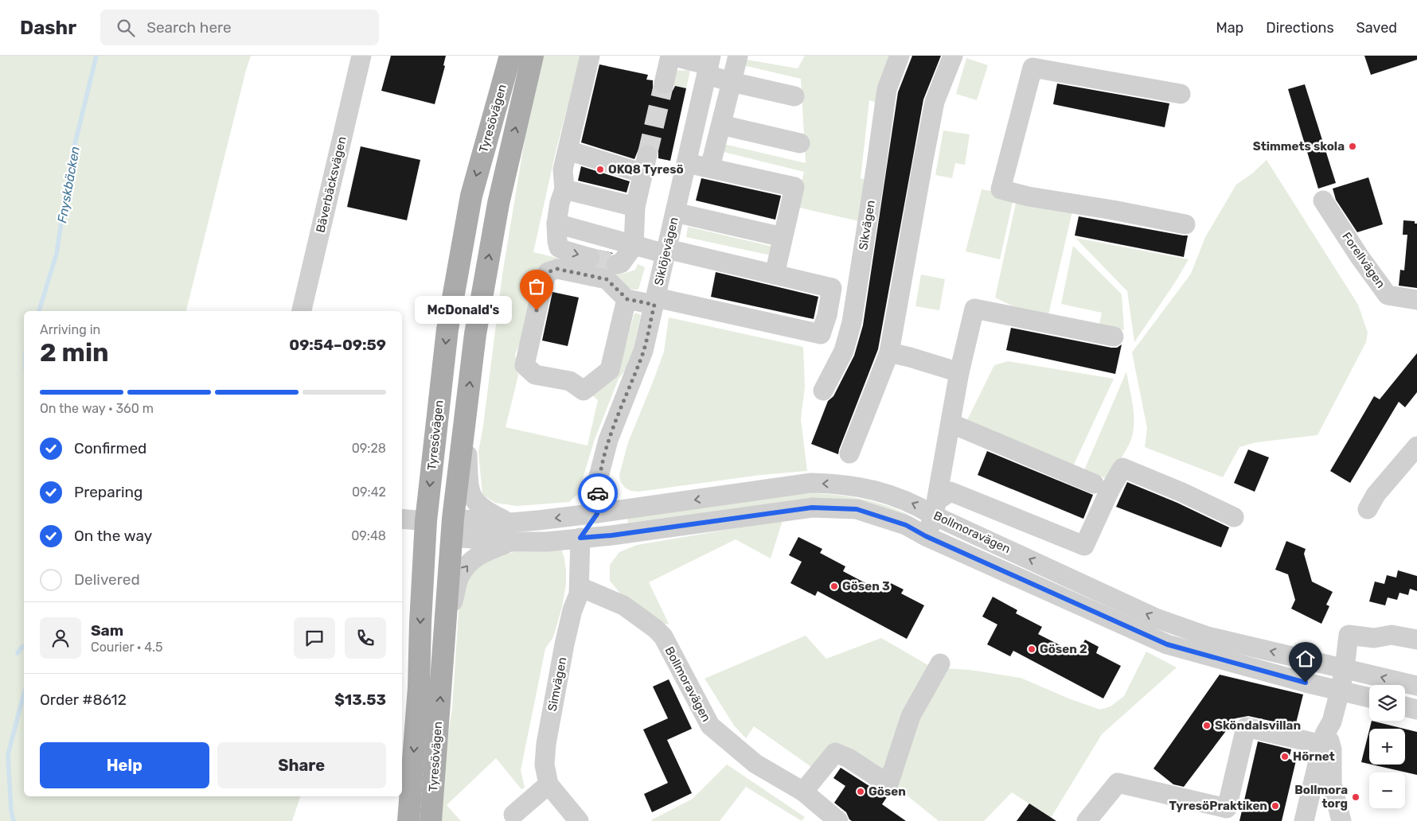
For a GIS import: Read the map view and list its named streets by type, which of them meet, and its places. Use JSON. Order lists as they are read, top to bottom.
{
  "streets": {
    "main road": ["Tyresövägen"],
    "street": [
      "Bäverbäcksvägen",
      "Sikvägen",
      "Siklöjevägen",
      "Forellvägen",
      "Bollmoravägen",
      "Simvägen"
    ]
  },
  "crossings": [
    ["Tyresövägen", "Bollmoravägen"],
    ["Siklöjevägen", "Bollmoravägen"],
    ["Bollmoravägen", "Simvägen"]
  ],
  "water": ["Fnyskbäcken"],
  "places": [
    "Stimmets skola",
    "OKQ8 Tyresö",
    "McDonald's",
    "Gösen 3",
    "Gösen 2",
    "Sköndalsvillan",
    "Hörnet",
    "Gösen",
    "Bollmora torg",
    "TyresöPraktiken"
  ],
  "page": {
    "header": "Dashr",
    "search": "Search here",
    "nav": ["Map", "Directions", "Saved"],
    "bubble": "McDonald's",
    "heading": ["2 min", "Arriving in", "09:54–09:59"],
    "panel": [
      "Sam",
      "Courier · 4.5",
      "Order #8612",
      "$13.53"
    ],
    "bar": "On the way · 360 m",
    "list": [
      ["Confirmed", "09:28"],
      ["Preparing", "09:42"],
      ["On the way", "09:48"],
      "Delivered"
    ],
    "map_buttons": ["+", "−"],
    "buttons": ["Help", "Share"]
  }
}
